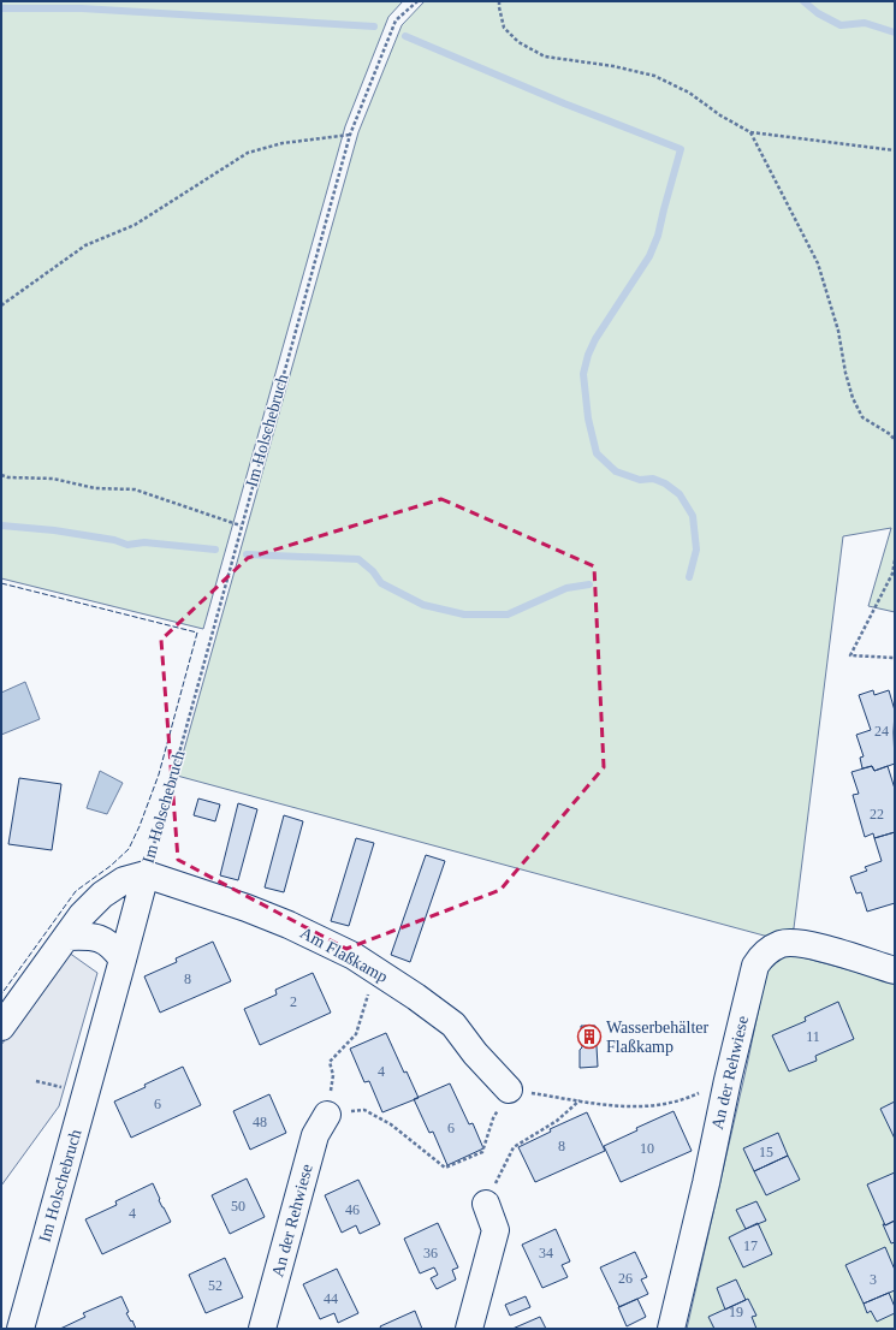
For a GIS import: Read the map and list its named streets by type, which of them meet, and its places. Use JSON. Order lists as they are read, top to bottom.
{
  "streets": {
    "street": ["Im Holschebruch", "Am Flaßkamp", "An der Rehwiese"]
  },
  "crossings": [
    ["Im Holschebruch", "Am Flaßkamp"]
  ],
  "places": {
    "building": ["Wasserbehälter Flaßkamp"]
  },
  "house_numbers": [
    "24",
    "22",
    "8",
    "2",
    "11",
    "4",
    "6",
    "48",
    "6",
    "8",
    "10",
    "15",
    "50",
    "46",
    "4",
    "17",
    "36",
    "34",
    "26",
    "3",
    "52",
    "44",
    "19"
  ]
}
